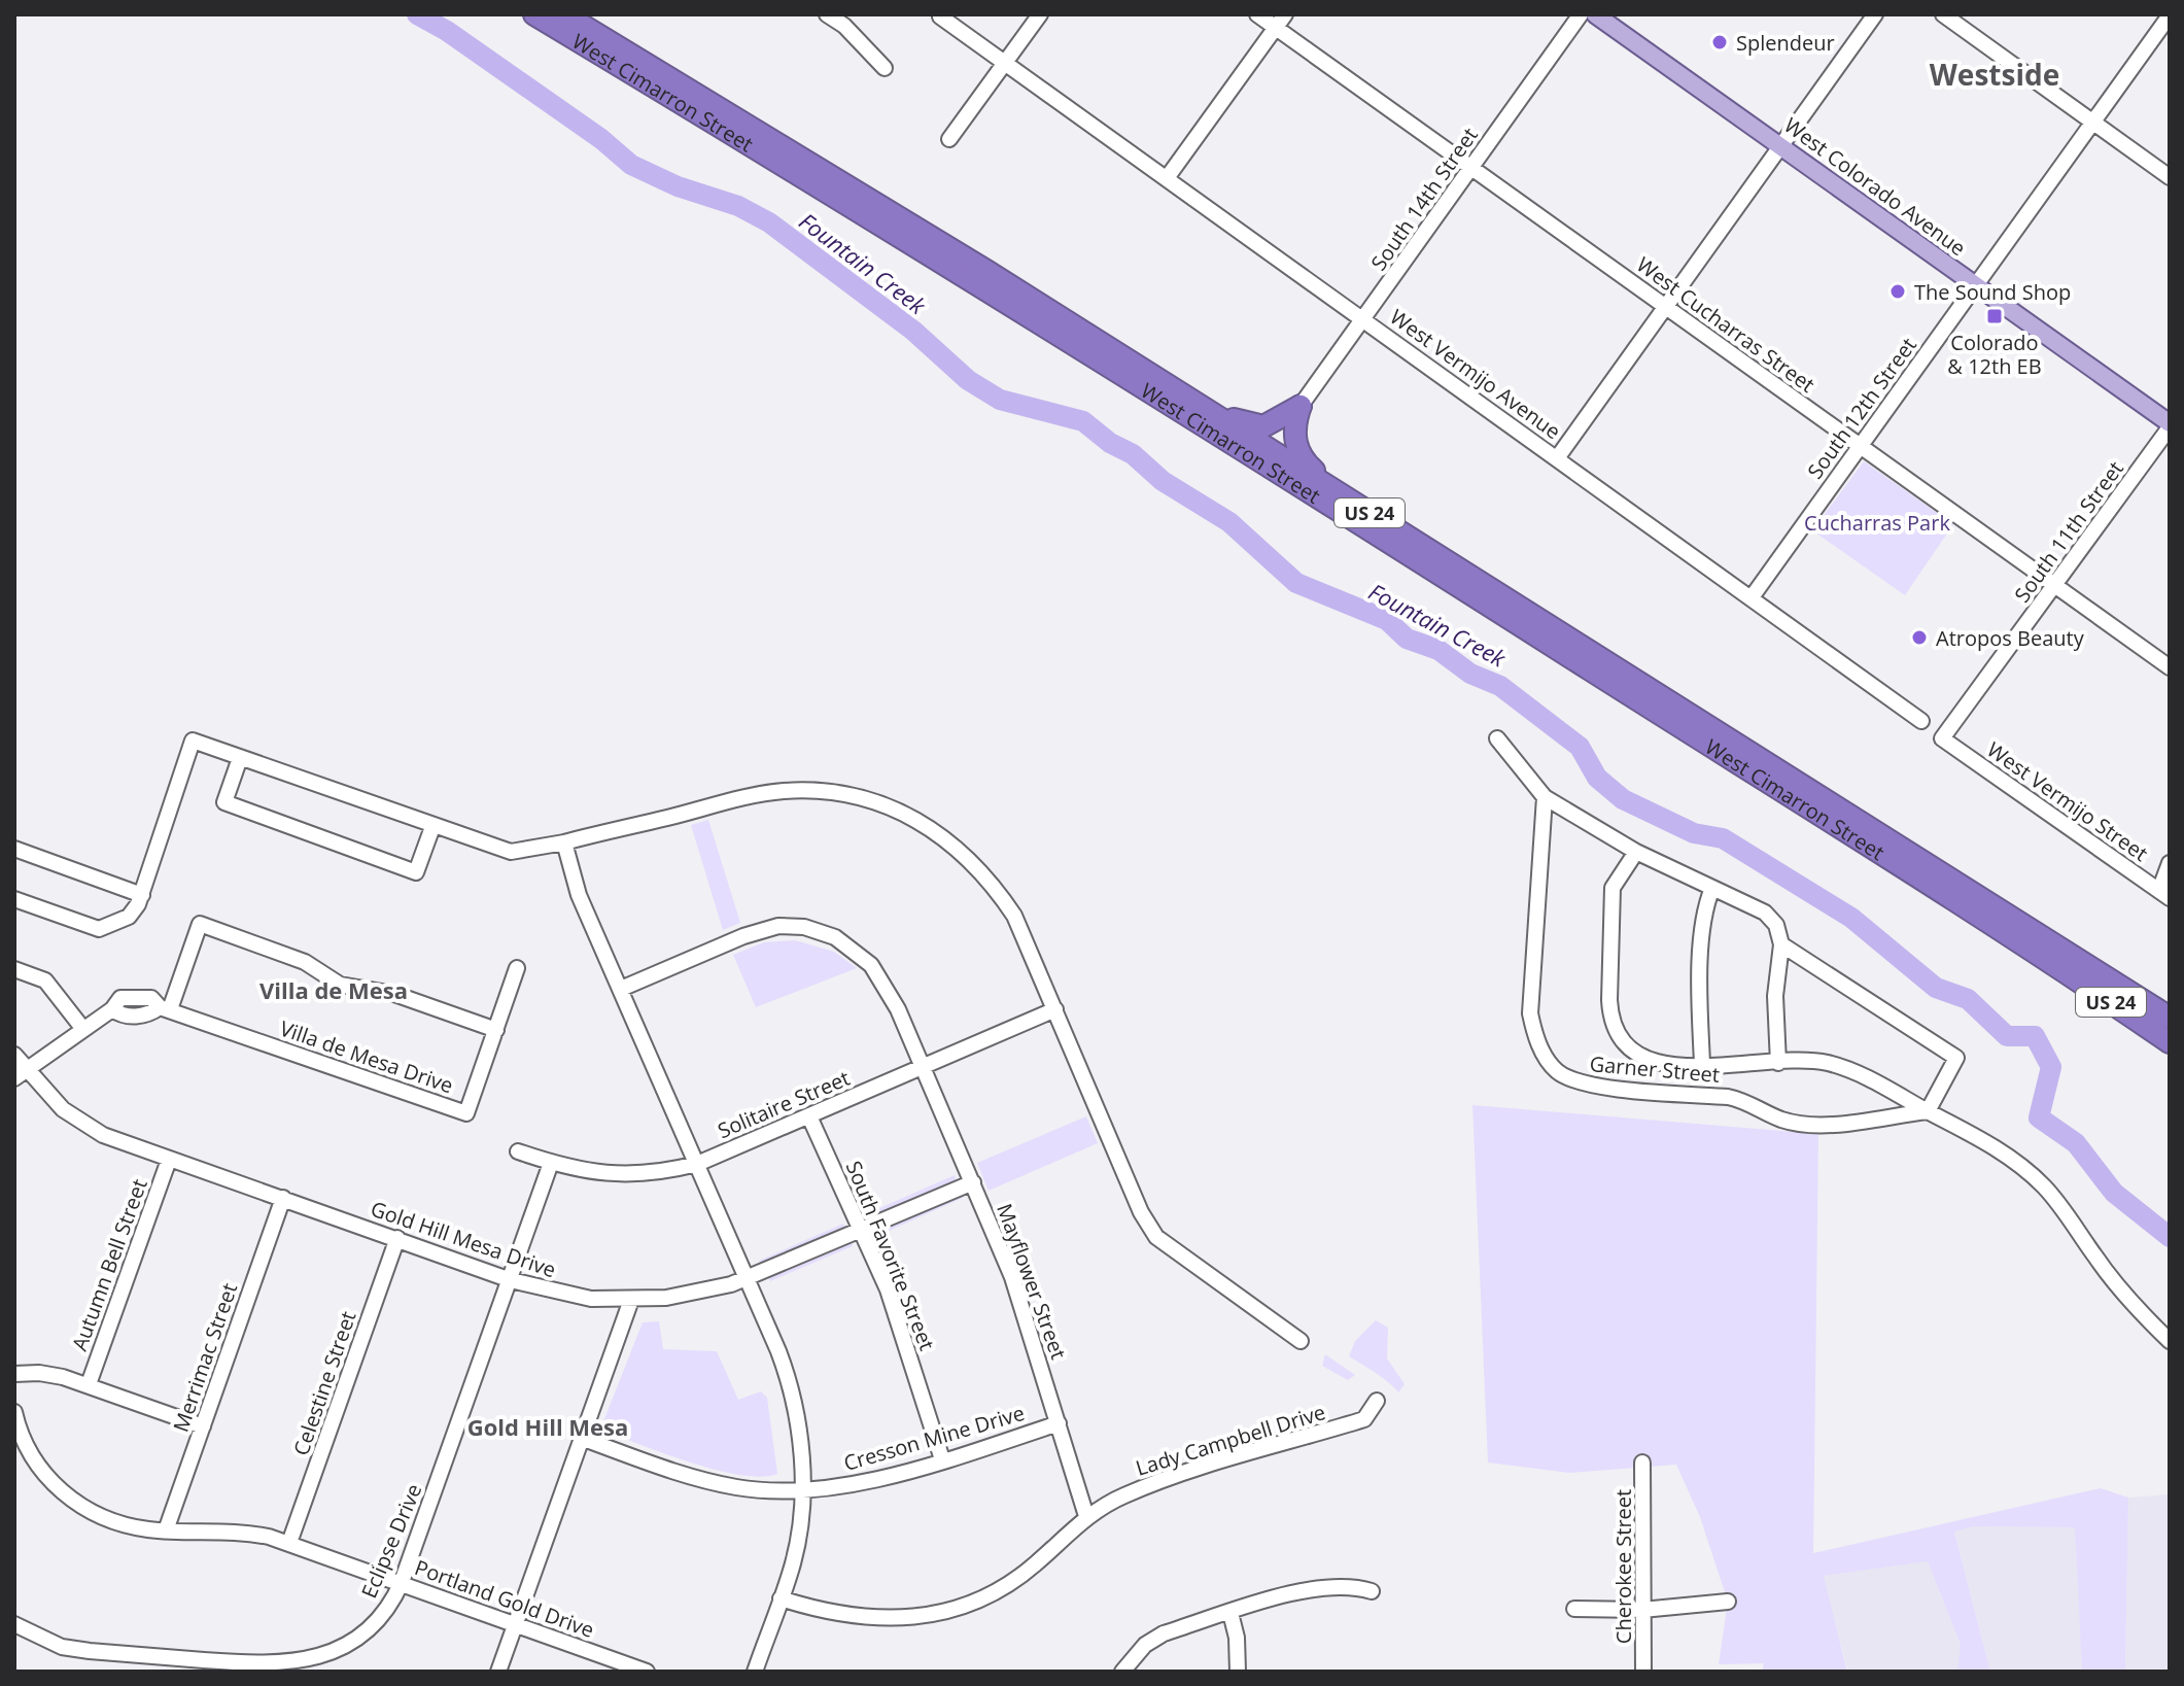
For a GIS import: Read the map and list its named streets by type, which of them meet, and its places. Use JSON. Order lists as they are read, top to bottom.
{
  "streets": {
    "highway": ["West Cimarron Street", "US 24"],
    "main road": ["West Colorado Avenue"],
    "street": [
      "South 14th Street",
      "West Cucharras Street",
      "West Vermijo Avenue",
      "South 12th Street",
      "South 11th Street",
      "West Vermijo Street",
      "Villa de Mesa Drive",
      "Garner Street",
      "Solitaire Street",
      "Gold Hill Mesa Drive",
      "South Favorite Street",
      "Autumn Bell Street",
      "Mayflower Street",
      "Merrimac Street",
      "Celestine Street",
      "Cresson Mine Drive",
      "Lady Campbell Drive",
      "Eclipse Drive",
      "Cherokee Street",
      "Portland Gold Drive"
    ]
  },
  "crossings": [
    ["West Colorado Avenue", "South 12th Street"],
    ["West Colorado Avenue", "South 11th Street"],
    ["South 14th Street", "West Cucharras Street"],
    ["South 14th Street", "West Vermijo Avenue"],
    ["West Cucharras Street", "South 12th Street"],
    ["West Cucharras Street", "South 11th Street"],
    ["West Vermijo Avenue", "South 12th Street"],
    ["South 11th Street", "West Vermijo Street"],
    ["Villa de Mesa Drive", "Gold Hill Mesa Drive"],
    ["Solitaire Street", "South Favorite Street"],
    ["Solitaire Street", "Mayflower Street"],
    ["Solitaire Street", "Eclipse Drive"],
    ["Gold Hill Mesa Drive", "South Favorite Street"],
    ["Gold Hill Mesa Drive", "Autumn Bell Street"],
    ["Gold Hill Mesa Drive", "Mayflower Street"],
    ["Gold Hill Mesa Drive", "Merrimac Street"],
    ["Gold Hill Mesa Drive", "Celestine Street"],
    ["Gold Hill Mesa Drive", "Eclipse Drive"],
    ["South Favorite Street", "Cresson Mine Drive"],
    ["Mayflower Street", "Cresson Mine Drive"],
    ["Mayflower Street", "Lady Campbell Drive"],
    ["Merrimac Street", "Portland Gold Drive"],
    ["Celestine Street", "Portland Gold Drive"],
    ["Eclipse Drive", "Portland Gold Drive"]
  ],
  "districts": ["Westside", "Villa de Mesa", "Gold Hill Mesa"],
  "water": ["Fountain Creek"],
  "parks": ["Cucharras Park"],
  "places": {
    "other": ["Splendeur", "The Sound Shop", "Atropos Beauty"],
    "transit": ["Colorado & 12th EB"]
  }
}
